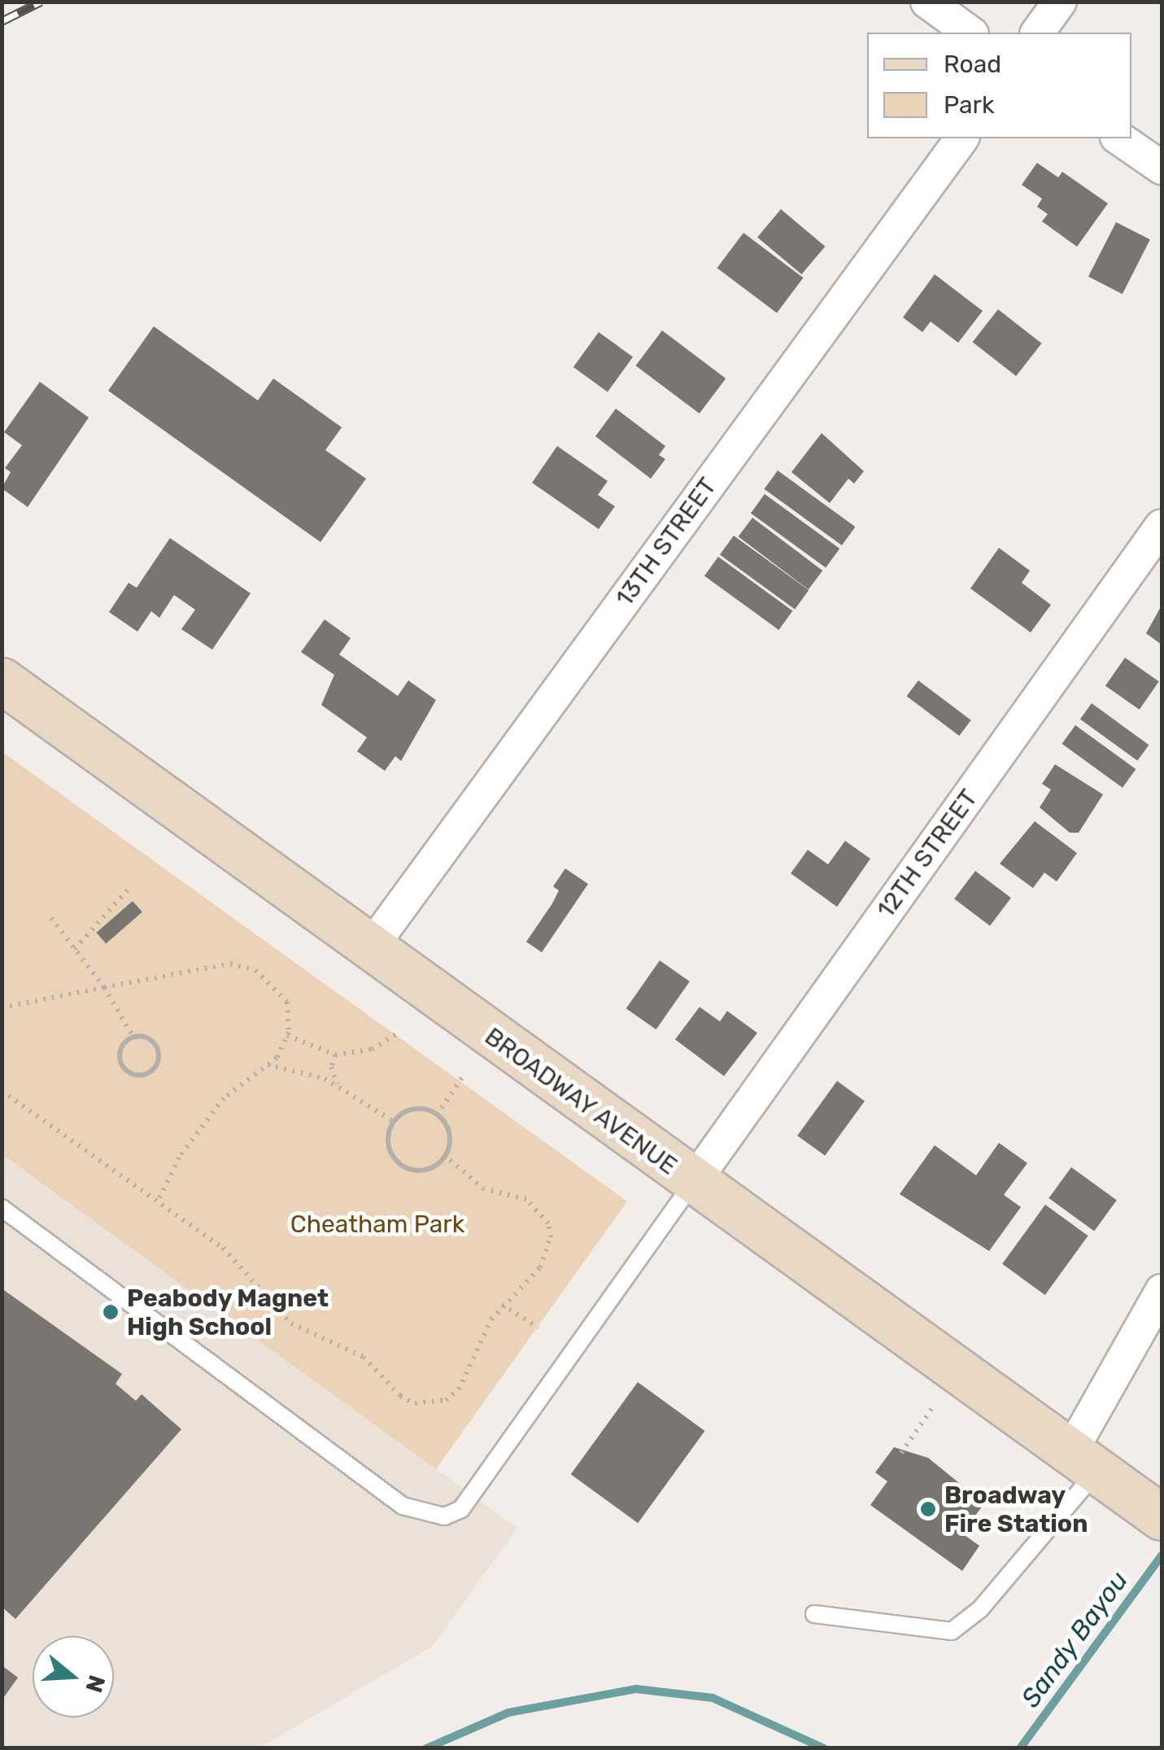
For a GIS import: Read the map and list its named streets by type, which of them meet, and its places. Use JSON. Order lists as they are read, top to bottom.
{
  "streets": {
    "main road": ["BROADWAY AVENUE"],
    "street": ["13TH STREET", "12TH STREET"]
  },
  "crossings": [
    ["13TH STREET", "BROADWAY AVENUE"],
    ["12TH STREET", "BROADWAY AVENUE"]
  ],
  "water": ["Sandy Bayou"],
  "parks": ["Cheatham Park"],
  "places": ["Peabody Magnet High School", "Broadway Fire Station"],
  "legend": ["Road", "Park"],
  "north": "right"
}
